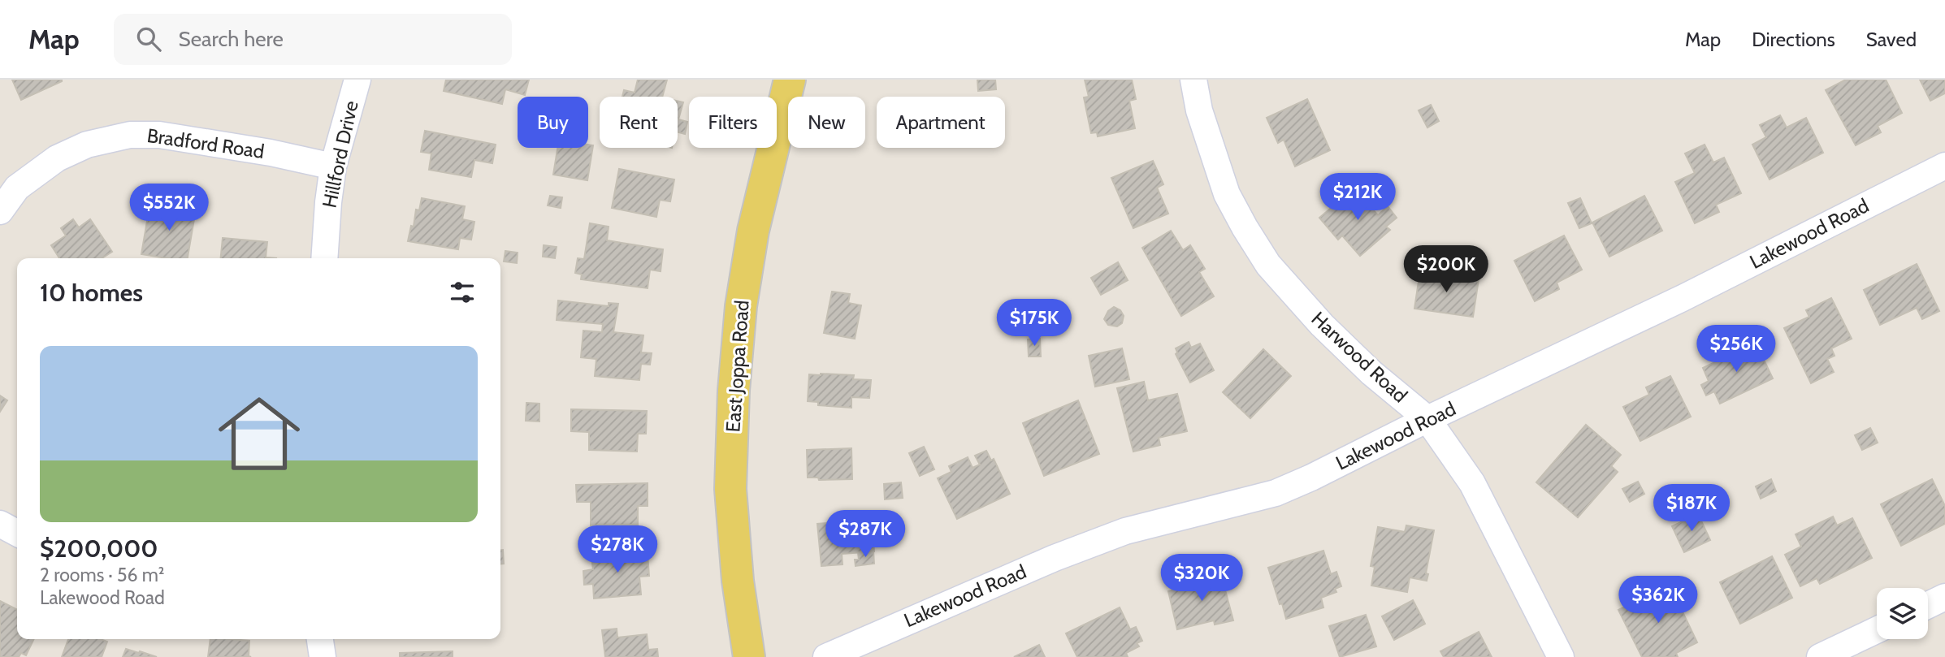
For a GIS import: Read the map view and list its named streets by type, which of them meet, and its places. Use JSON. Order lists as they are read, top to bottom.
{
  "streets": {
    "main road": ["East Joppa Road"],
    "street": [
      "Bradford Road",
      "Hillford Drive",
      "Lakewood Road",
      "Harwood Road"
    ]
  },
  "crossings": [
    ["Bradford Road", "Hillford Drive"],
    ["Lakewood Road", "Harwood Road"]
  ],
  "page": {
    "header": "Map",
    "search": "Search here",
    "nav": ["Map", "Directions", "Saved"],
    "chip": [
      "Buy",
      "Rent",
      "Filters",
      "New",
      "Apartment"
    ],
    "price": [
      "$212K",
      "$552K",
      "$200K",
      "$175K",
      "$256K",
      "$187K",
      "$287K",
      "$278K",
      "$320K",
      "$362K"
    ],
    "heading": "10 homes",
    "list": [
      {
        "name": "$200,000",
        "note": "2 rooms · 56 m² · Lakewood Road"
      }
    ]
  }
}
